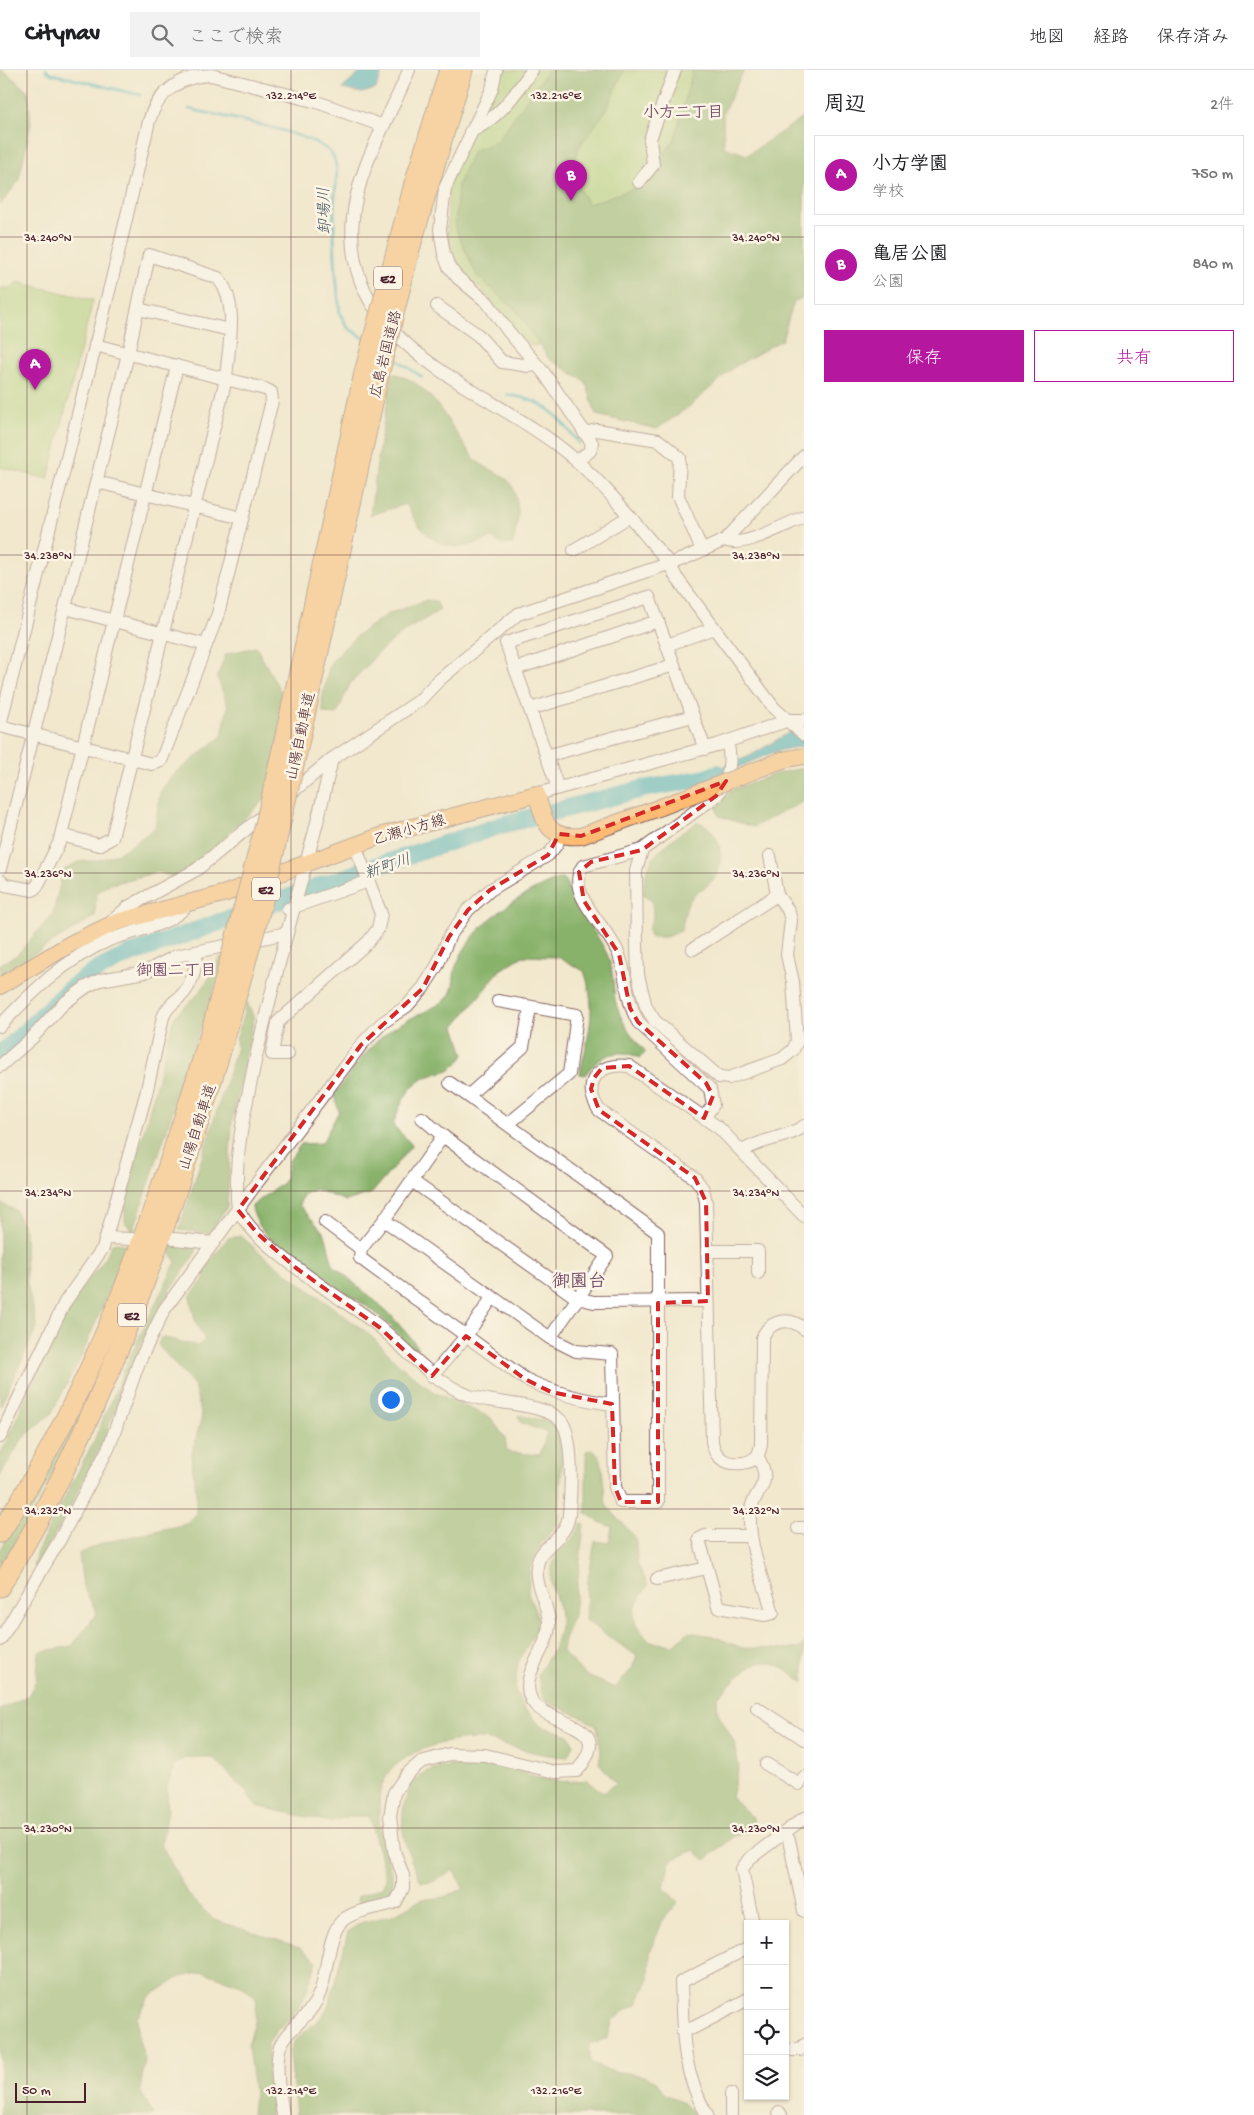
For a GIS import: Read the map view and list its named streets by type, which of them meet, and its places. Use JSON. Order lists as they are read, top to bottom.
{
  "streets": {
    "highway": ["E2", "広島岩国道路", "山陽自動車道"],
    "main road": ["乙瀬小方線"]
  },
  "crossings": [
    ["広島岩国道路", "山陽自動車道"]
  ],
  "districts": ["小方二丁目", "御園二丁目", "御園台"],
  "water": ["卸場川", "新町川"],
  "scale_bar": "50 m",
  "page": {
    "header": "Citynav",
    "search": "ここで検索",
    "nav": ["地図", "経路", "保存済み"],
    "heading": ["周辺", "2件"],
    "list": [
      {
        "mark": "A",
        "name": "小方学園",
        "note": "学校",
        "value": "750 m"
      },
      {
        "mark": "B",
        "name": "亀居公園",
        "note": "公園",
        "value": "840 m"
      }
    ],
    "pins": ["B", "A"],
    "buttons": ["保存", "共有"],
    "map_buttons": ["+", "−"],
    "scale": "50 m"
  },
  "coordinates": [
    "132.214°E",
    "132.216°E",
    "34.240°N",
    "34.238°N",
    "34.236°N",
    "34.234°N",
    "34.232°N",
    "34.230°N"
  ]
}
